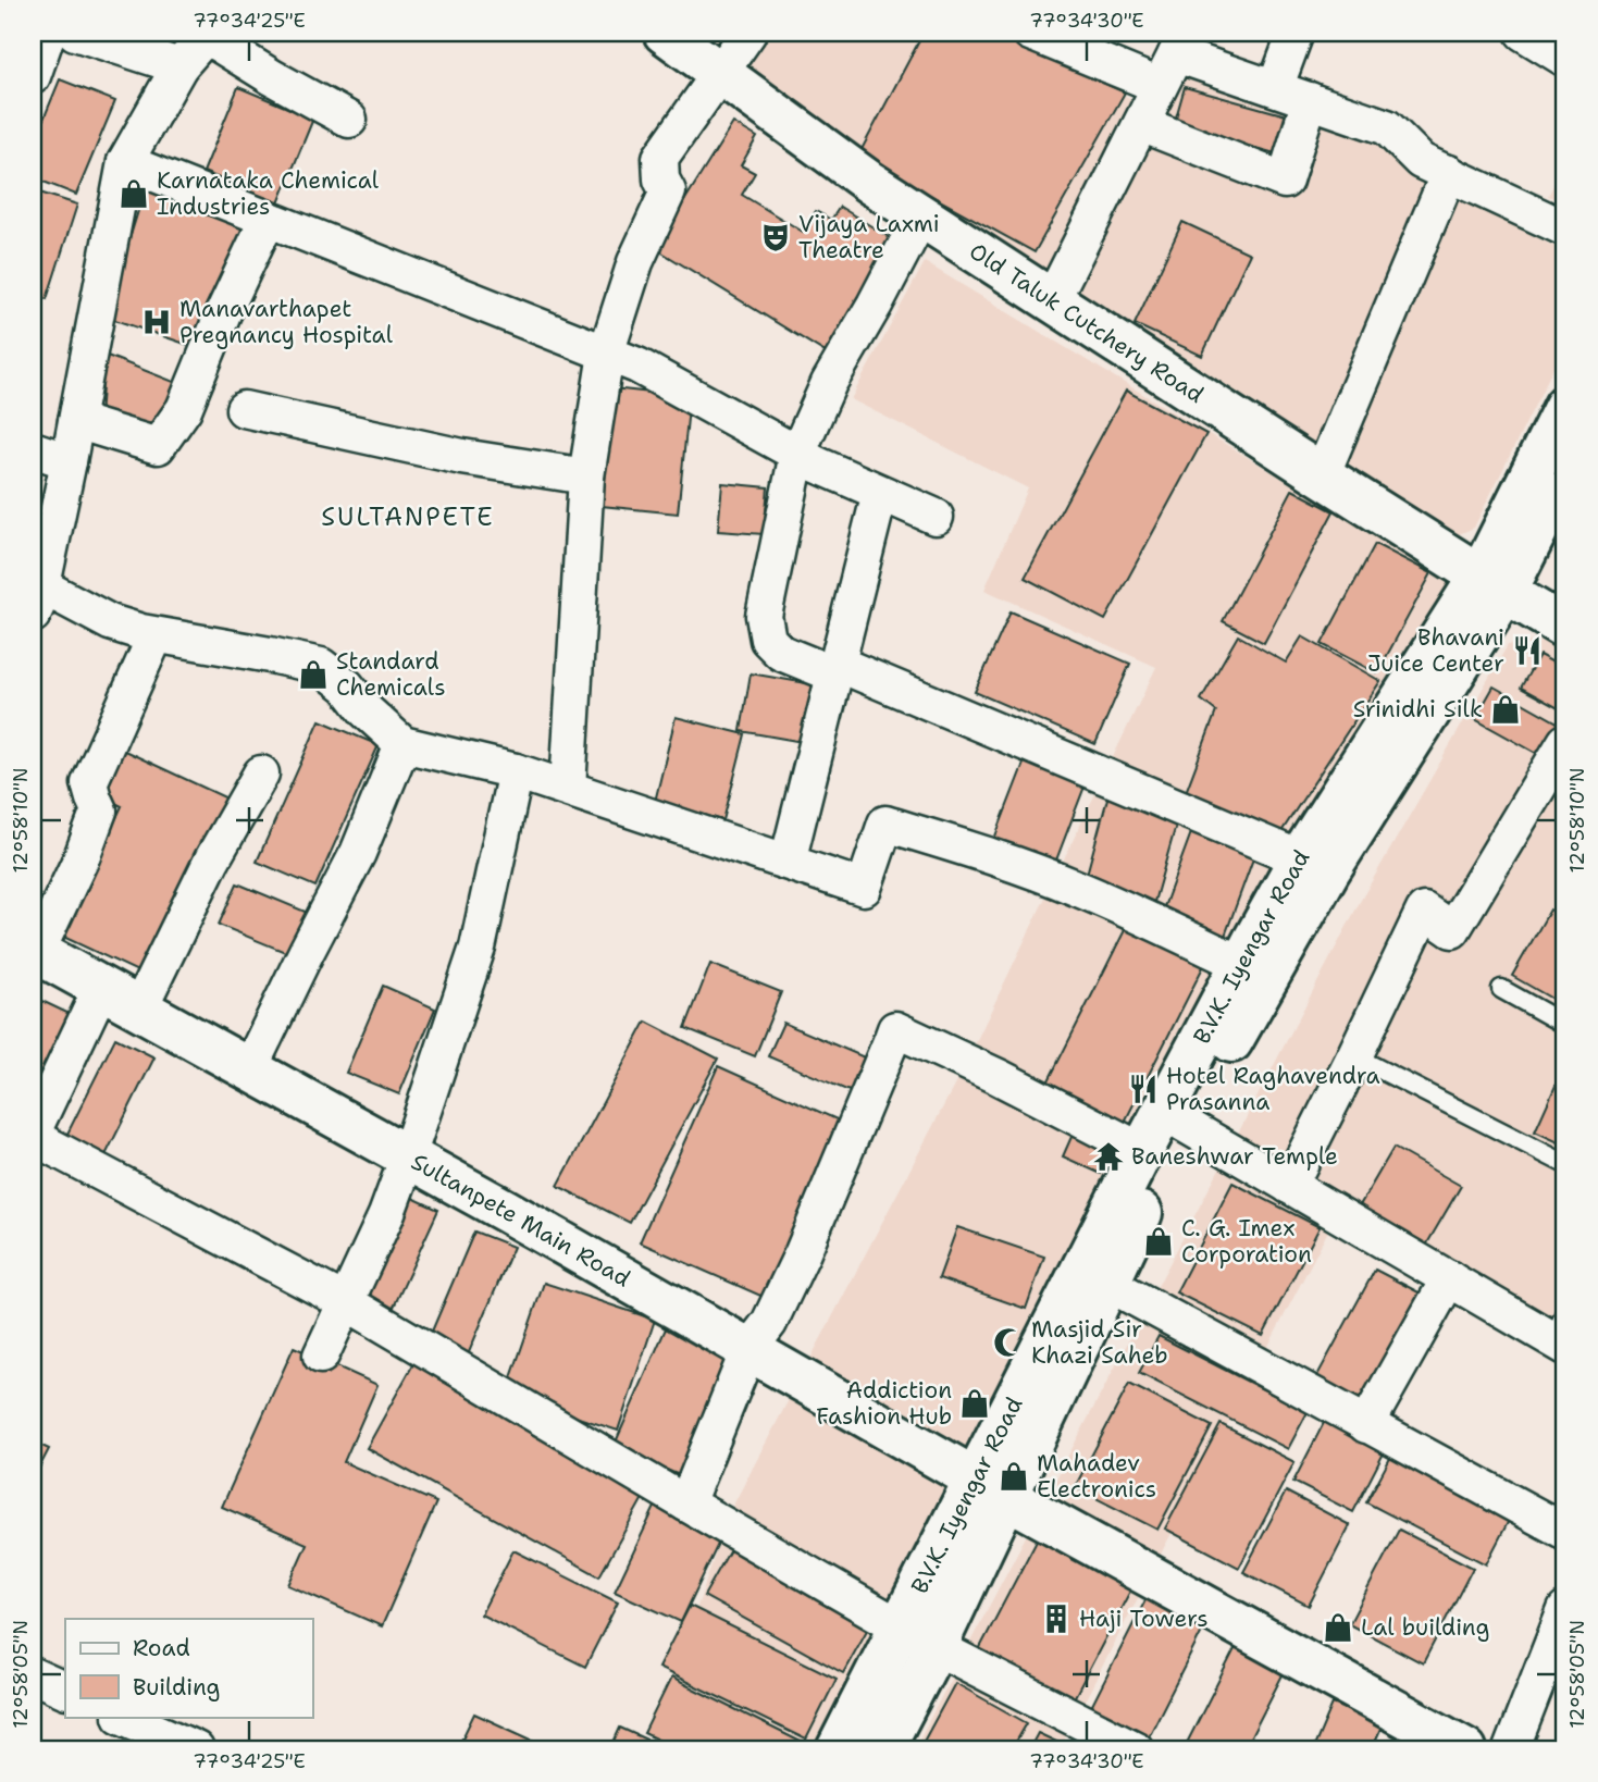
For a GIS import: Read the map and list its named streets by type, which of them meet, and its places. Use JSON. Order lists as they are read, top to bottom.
{
  "streets": {
    "street": ["Old Taluk Cutchery Road", "B.V.K. Iyengar Road", "Sultanpete Main Road"]
  },
  "crossings": [
    ["Old Taluk Cutchery Road", "B.V.K. Iyengar Road"],
    ["B.V.K. Iyengar Road", "Sultanpete Main Road"]
  ],
  "districts": ["SULTANPETE"],
  "places": {
    "shop": [
      "Karnataka Chemical Industries",
      "Standard Chemicals",
      "Srinidhi Silk",
      "C. G. Imex Corporation",
      "Addiction Fashion Hub",
      "Mahadev Electronics",
      "Lal building"
    ],
    "theatre": ["Vijaya Laxmi Theatre"],
    "hospital": ["Manavarthapet Pregnancy Hospital"],
    "restaurant": ["Bhavani Juice Center", "Hotel Raghavendra Prasanna"],
    "temple": ["Baneshwar Temple"],
    "mosque": ["Masjid Sir Khazi Saheb"],
    "building": ["Haji Towers"]
  },
  "legend": ["Road", "Building"],
  "coordinates": [
    "77°34'25\"E",
    "77°34'30\"E",
    "12°58'10\"N",
    "12°58'05\"N"
  ]
}
